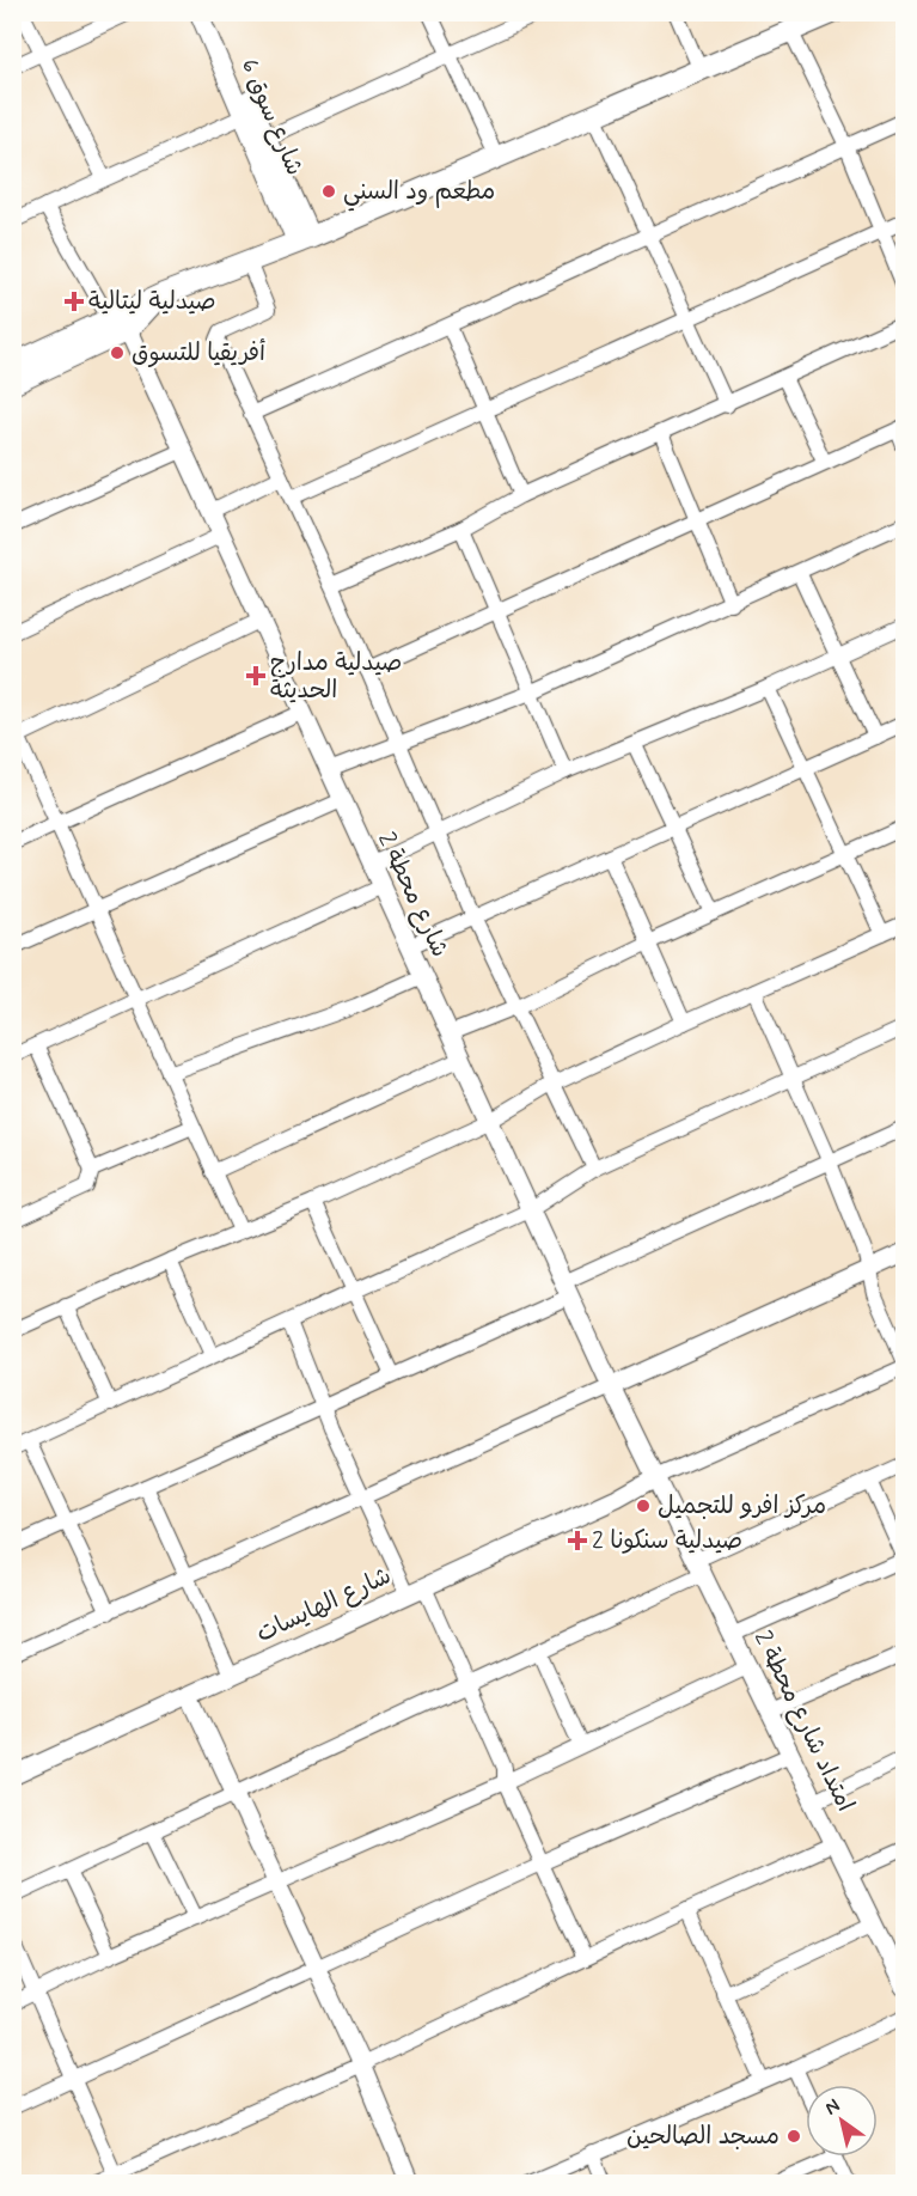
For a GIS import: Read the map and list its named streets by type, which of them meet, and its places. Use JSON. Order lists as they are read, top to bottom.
{
  "streets": {
    "street": [
      "شارع سوق 6",
      "شارع محطة 2",
      "شارع الهايسات",
      "امتداد شارع محطة 2"
    ]
  },
  "crossings": [
    ["شارع محطة 2", "شارع الهايسات"],
    ["شارع محطة 2", "امتداد شارع محطة 2"],
    ["شارع الهايسات", "امتداد شارع محطة 2"]
  ],
  "places": {
    "other": [
      "مطعم ود السني",
      "أفريقيا للتسوق",
      "مركز افرو للتجميل",
      "مسجد الصالحين"
    ],
    "health": ["صيدلية ليتالية", "صيدلية مدارج الحديثة", "صيدلية سنكونا 2"]
  },
  "north": "top left"
}
